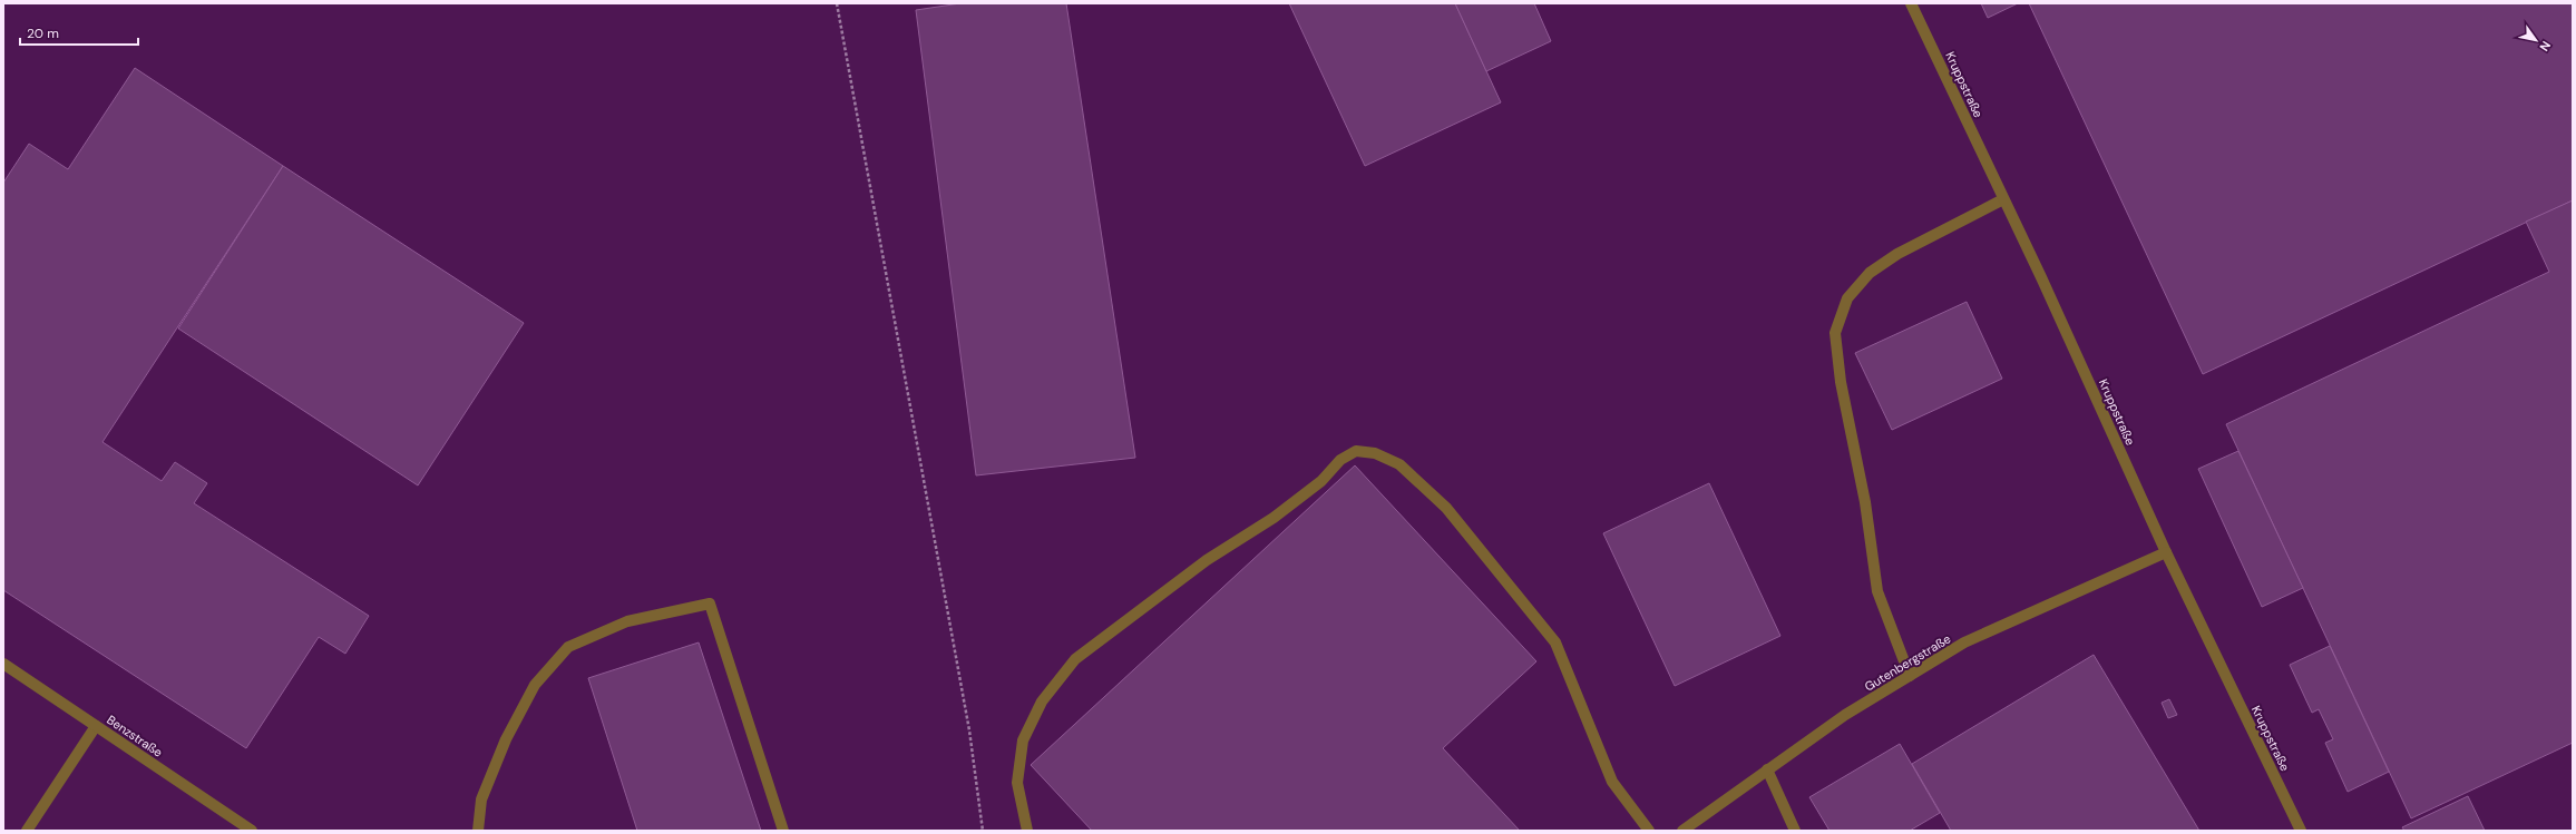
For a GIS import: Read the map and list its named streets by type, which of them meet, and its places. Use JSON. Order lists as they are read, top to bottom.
{
  "streets": {
    "street": ["Kruppstraße", "Gutenbergstraße", "Benzstraße"]
  },
  "crossings": [
    ["Kruppstraße", "Gutenbergstraße"]
  ],
  "scale_bar": "20 m",
  "north": "bottom right"
}
